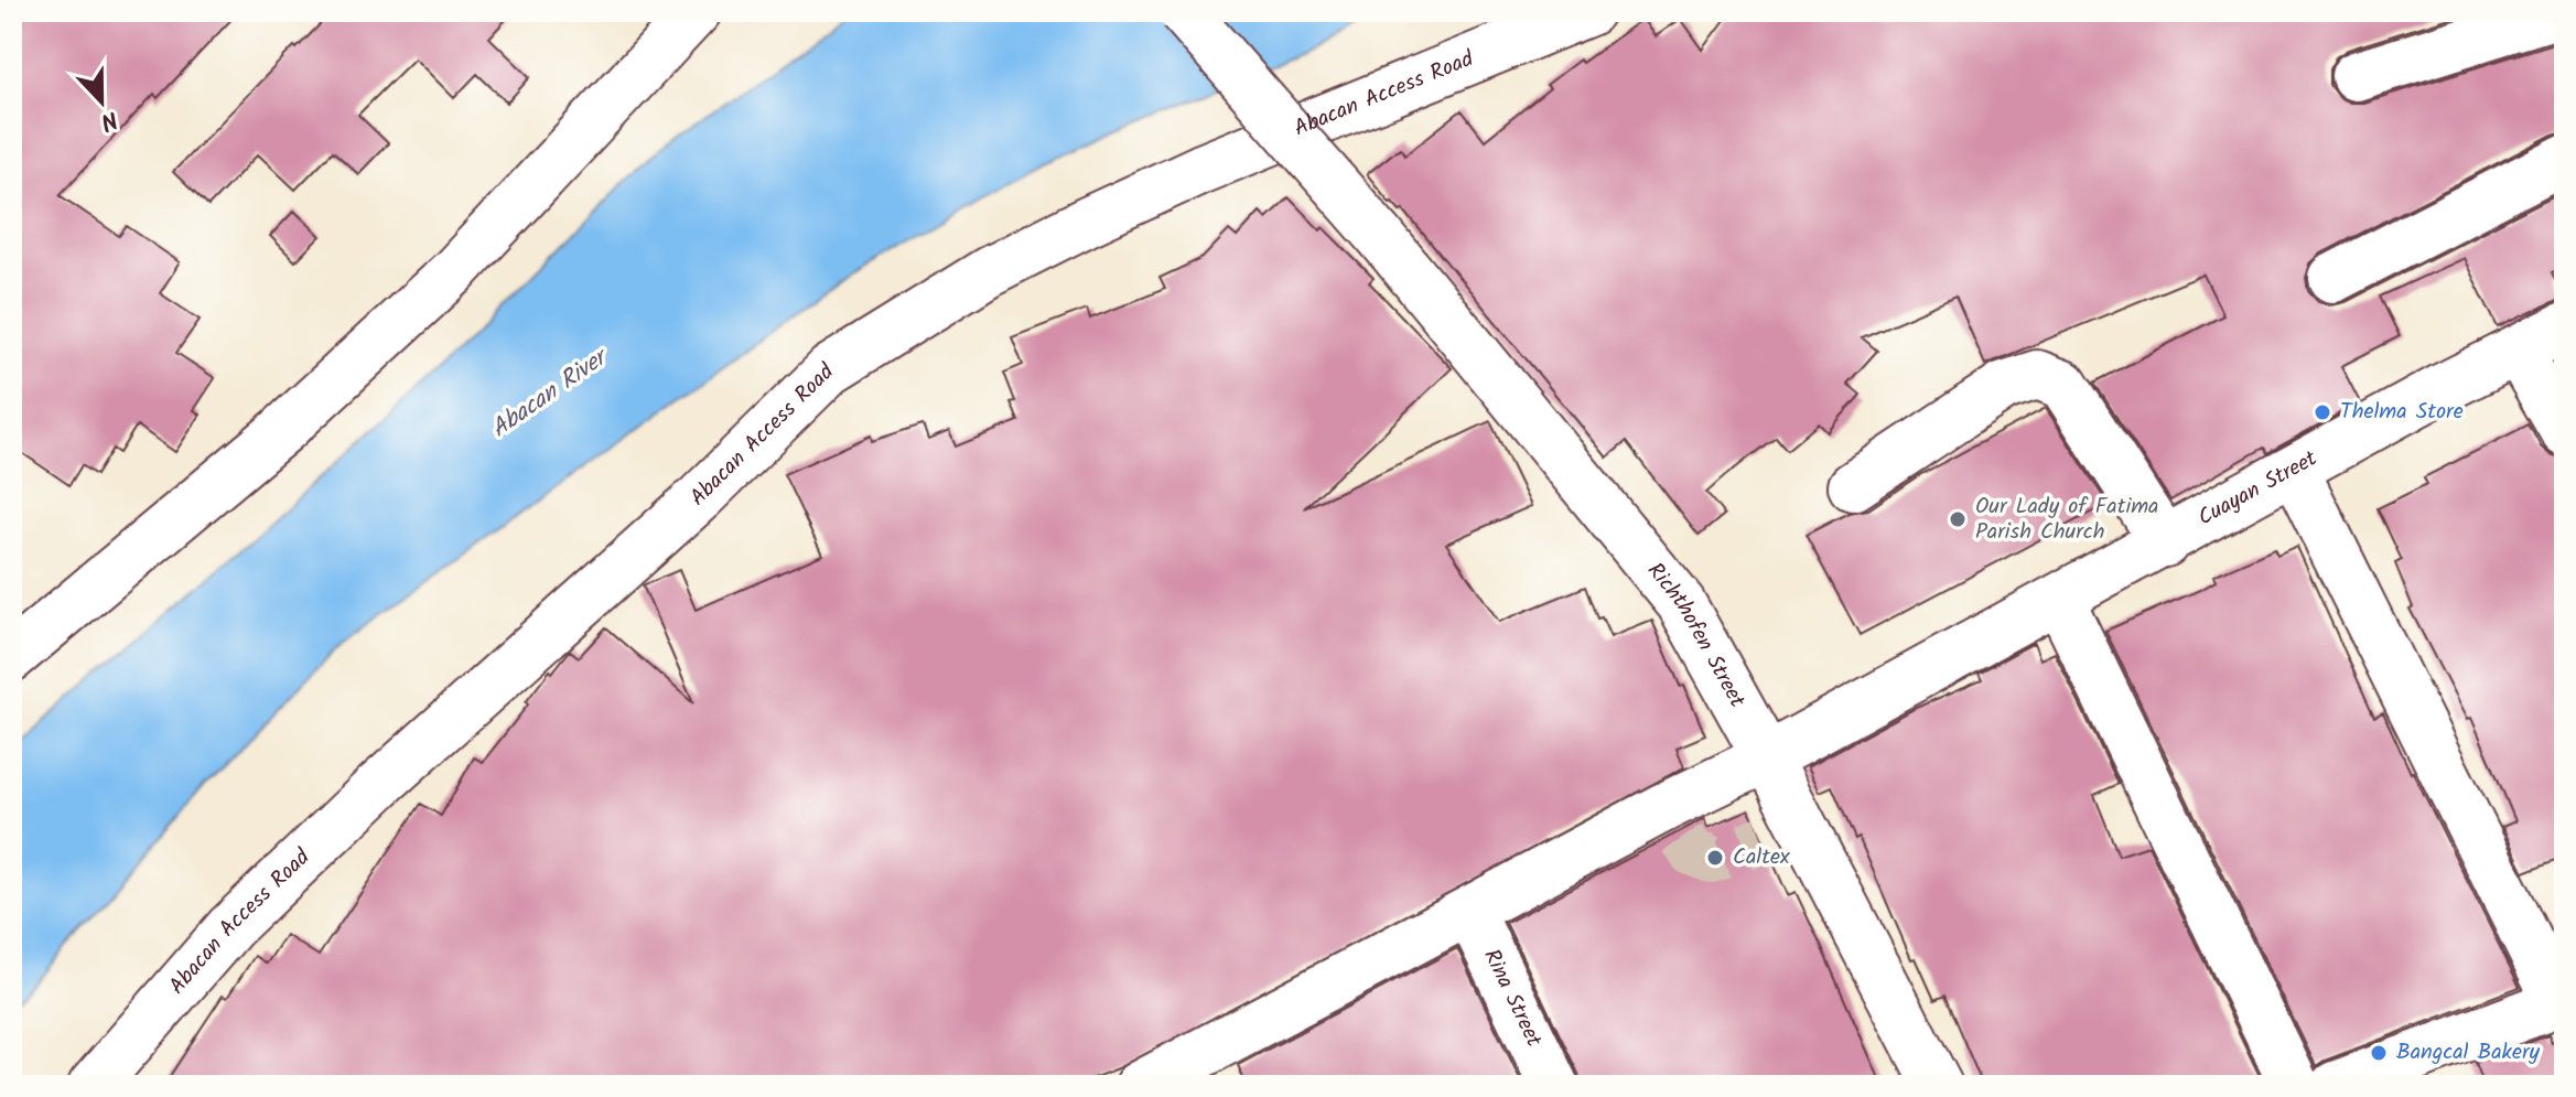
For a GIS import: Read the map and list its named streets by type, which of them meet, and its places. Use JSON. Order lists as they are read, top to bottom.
{
  "streets": {
    "street": [
      "Abacan Access Road",
      "Cuayan Street",
      "Richthofen Street",
      "Rina Street"
    ]
  },
  "crossings": [
    ["Cuayan Street", "Richthofen Street"],
    ["Cuayan Street", "Rina Street"]
  ],
  "water": ["Abacan River"],
  "places": [
    "Thelma Store",
    "Our Lady of Fatima Parish Church",
    "Caltex",
    "Bangcal Bakery"
  ],
  "north": "bottom"
}
